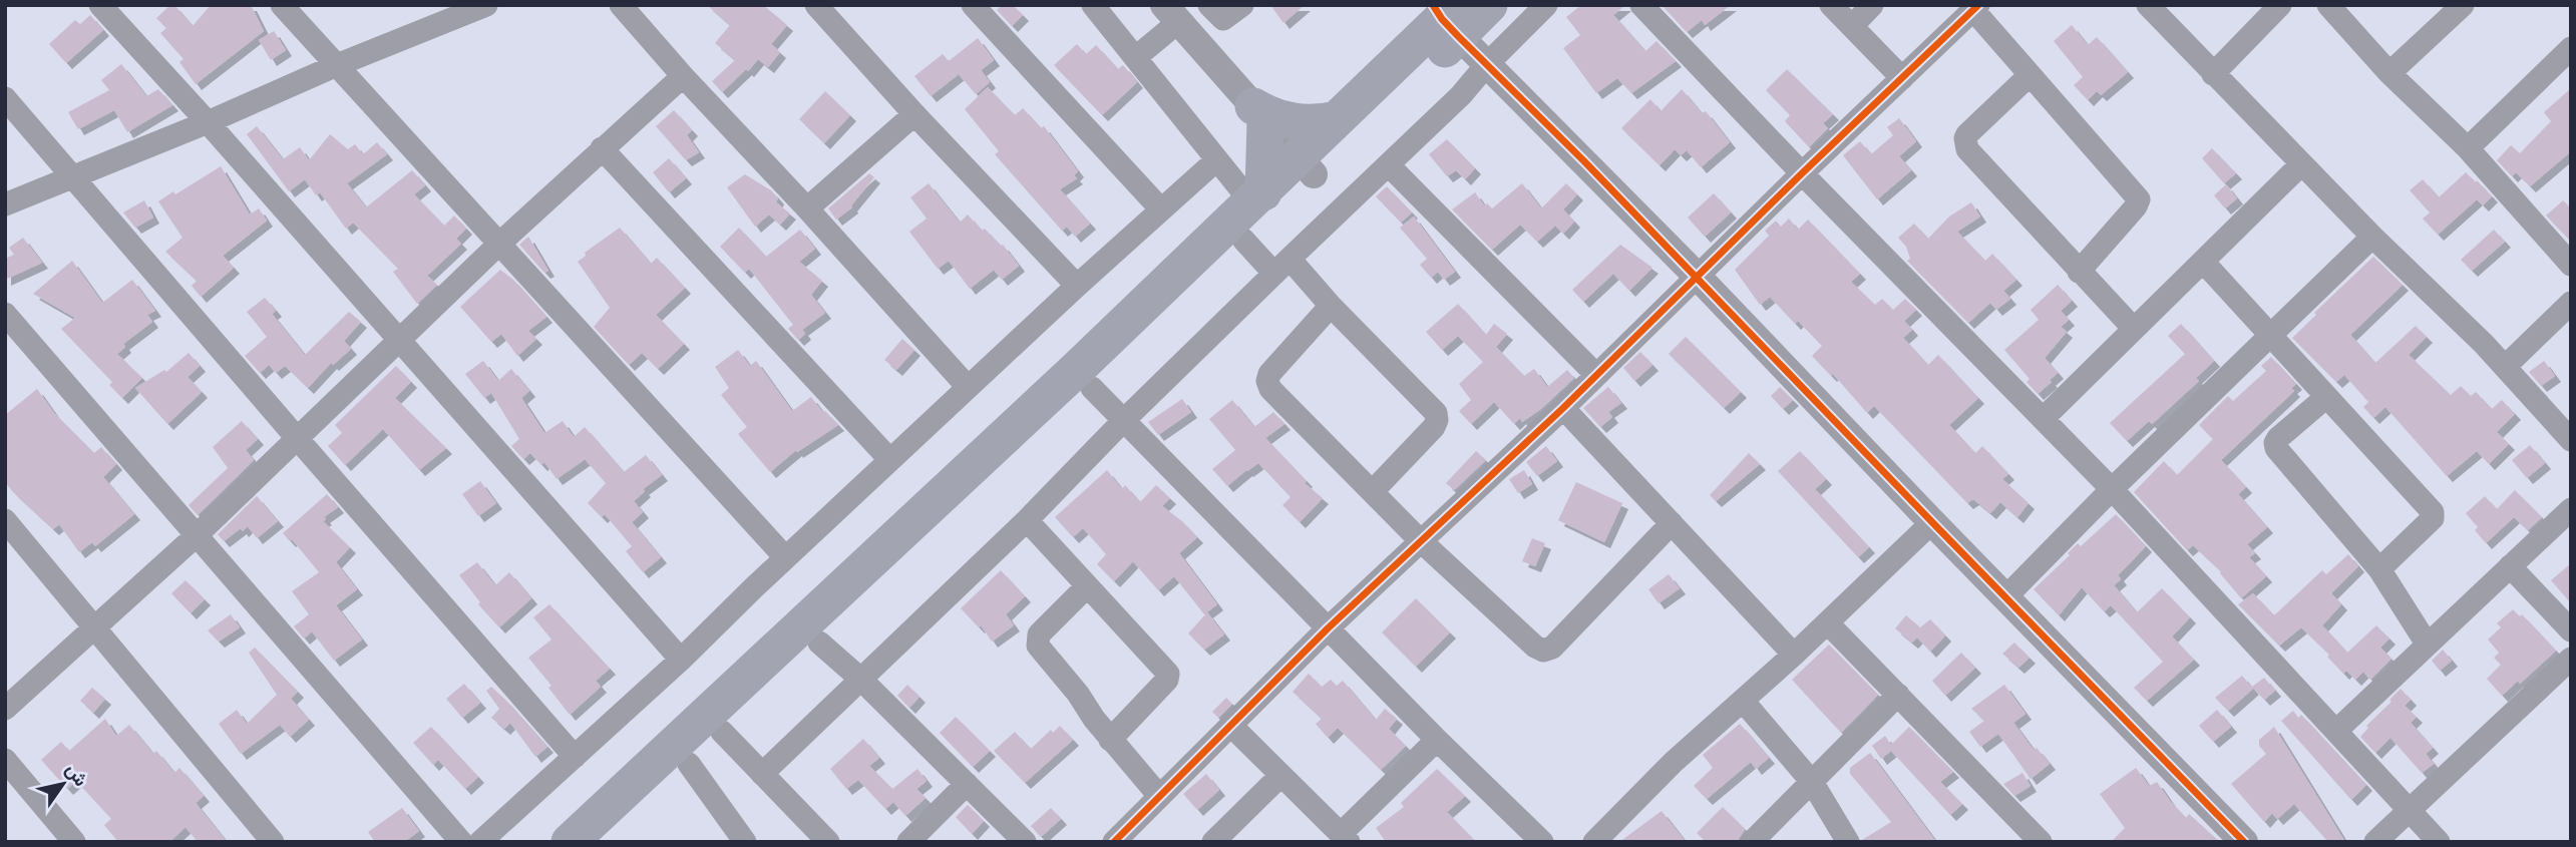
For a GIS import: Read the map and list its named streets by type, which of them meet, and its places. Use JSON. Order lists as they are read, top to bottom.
{
  "north": "top right"
}
